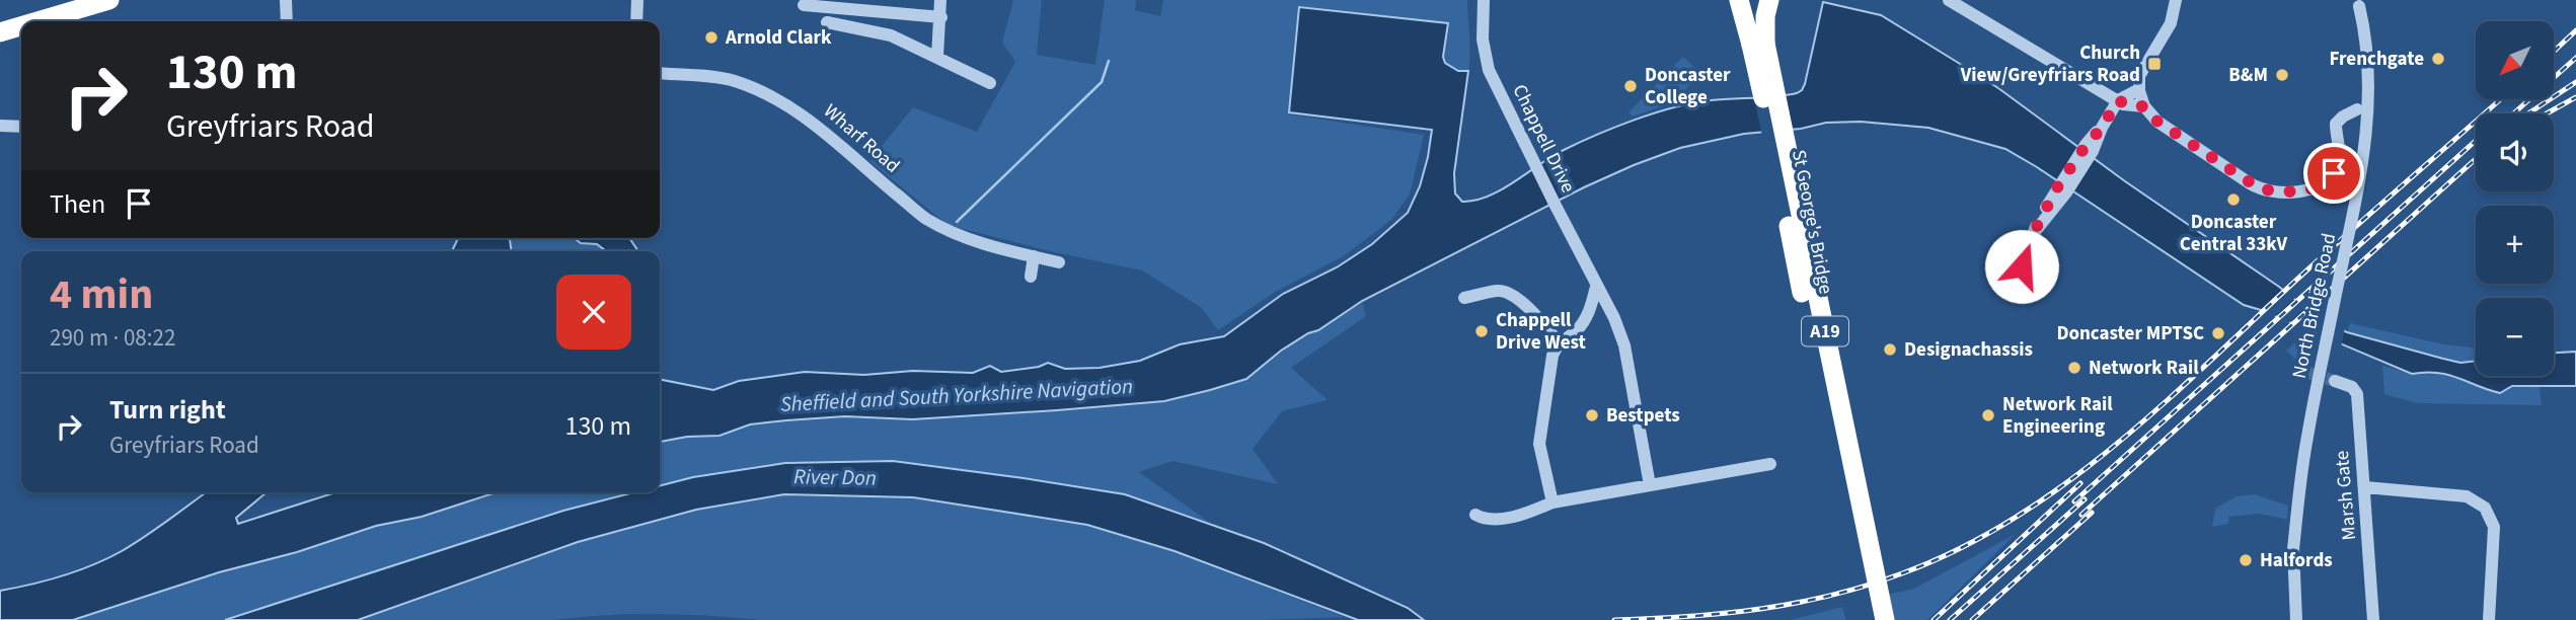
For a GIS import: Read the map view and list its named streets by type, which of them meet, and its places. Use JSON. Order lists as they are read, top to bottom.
{
  "streets": {
    "highway": ["St George's Bridge", "A19"],
    "street": [
      "Wharf Road",
      "Chappell Drive",
      "North Bridge Road",
      "Marsh Gate"
    ]
  },
  "water": ["Sheffield and South Yorkshire Navigation", "River Don"],
  "places": {
    "other": [
      "Arnold Clark",
      "Frenchgate",
      "B&M",
      "Doncaster College",
      "Doncaster Central 33kV",
      "Chappell Drive West",
      "Doncaster MPTSC",
      "Designachassis",
      "Network Rail",
      "Bestpets",
      "Network Rail Engineering",
      "Halfords"
    ],
    "transit": ["Church View/Greyfriars Road"]
  },
  "north": "bottom left",
  "page": {
    "map_buttons": ["+", "−"],
    "turn": ["130 m", "Greyfriars Road"],
    "then": "Then",
    "heading": ["4 min", "290 m · 08:22"],
    "list": [
      {
        "name": "Turn right",
        "note": "Greyfriars Road",
        "value": "130 m"
      }
    ]
  }
}
